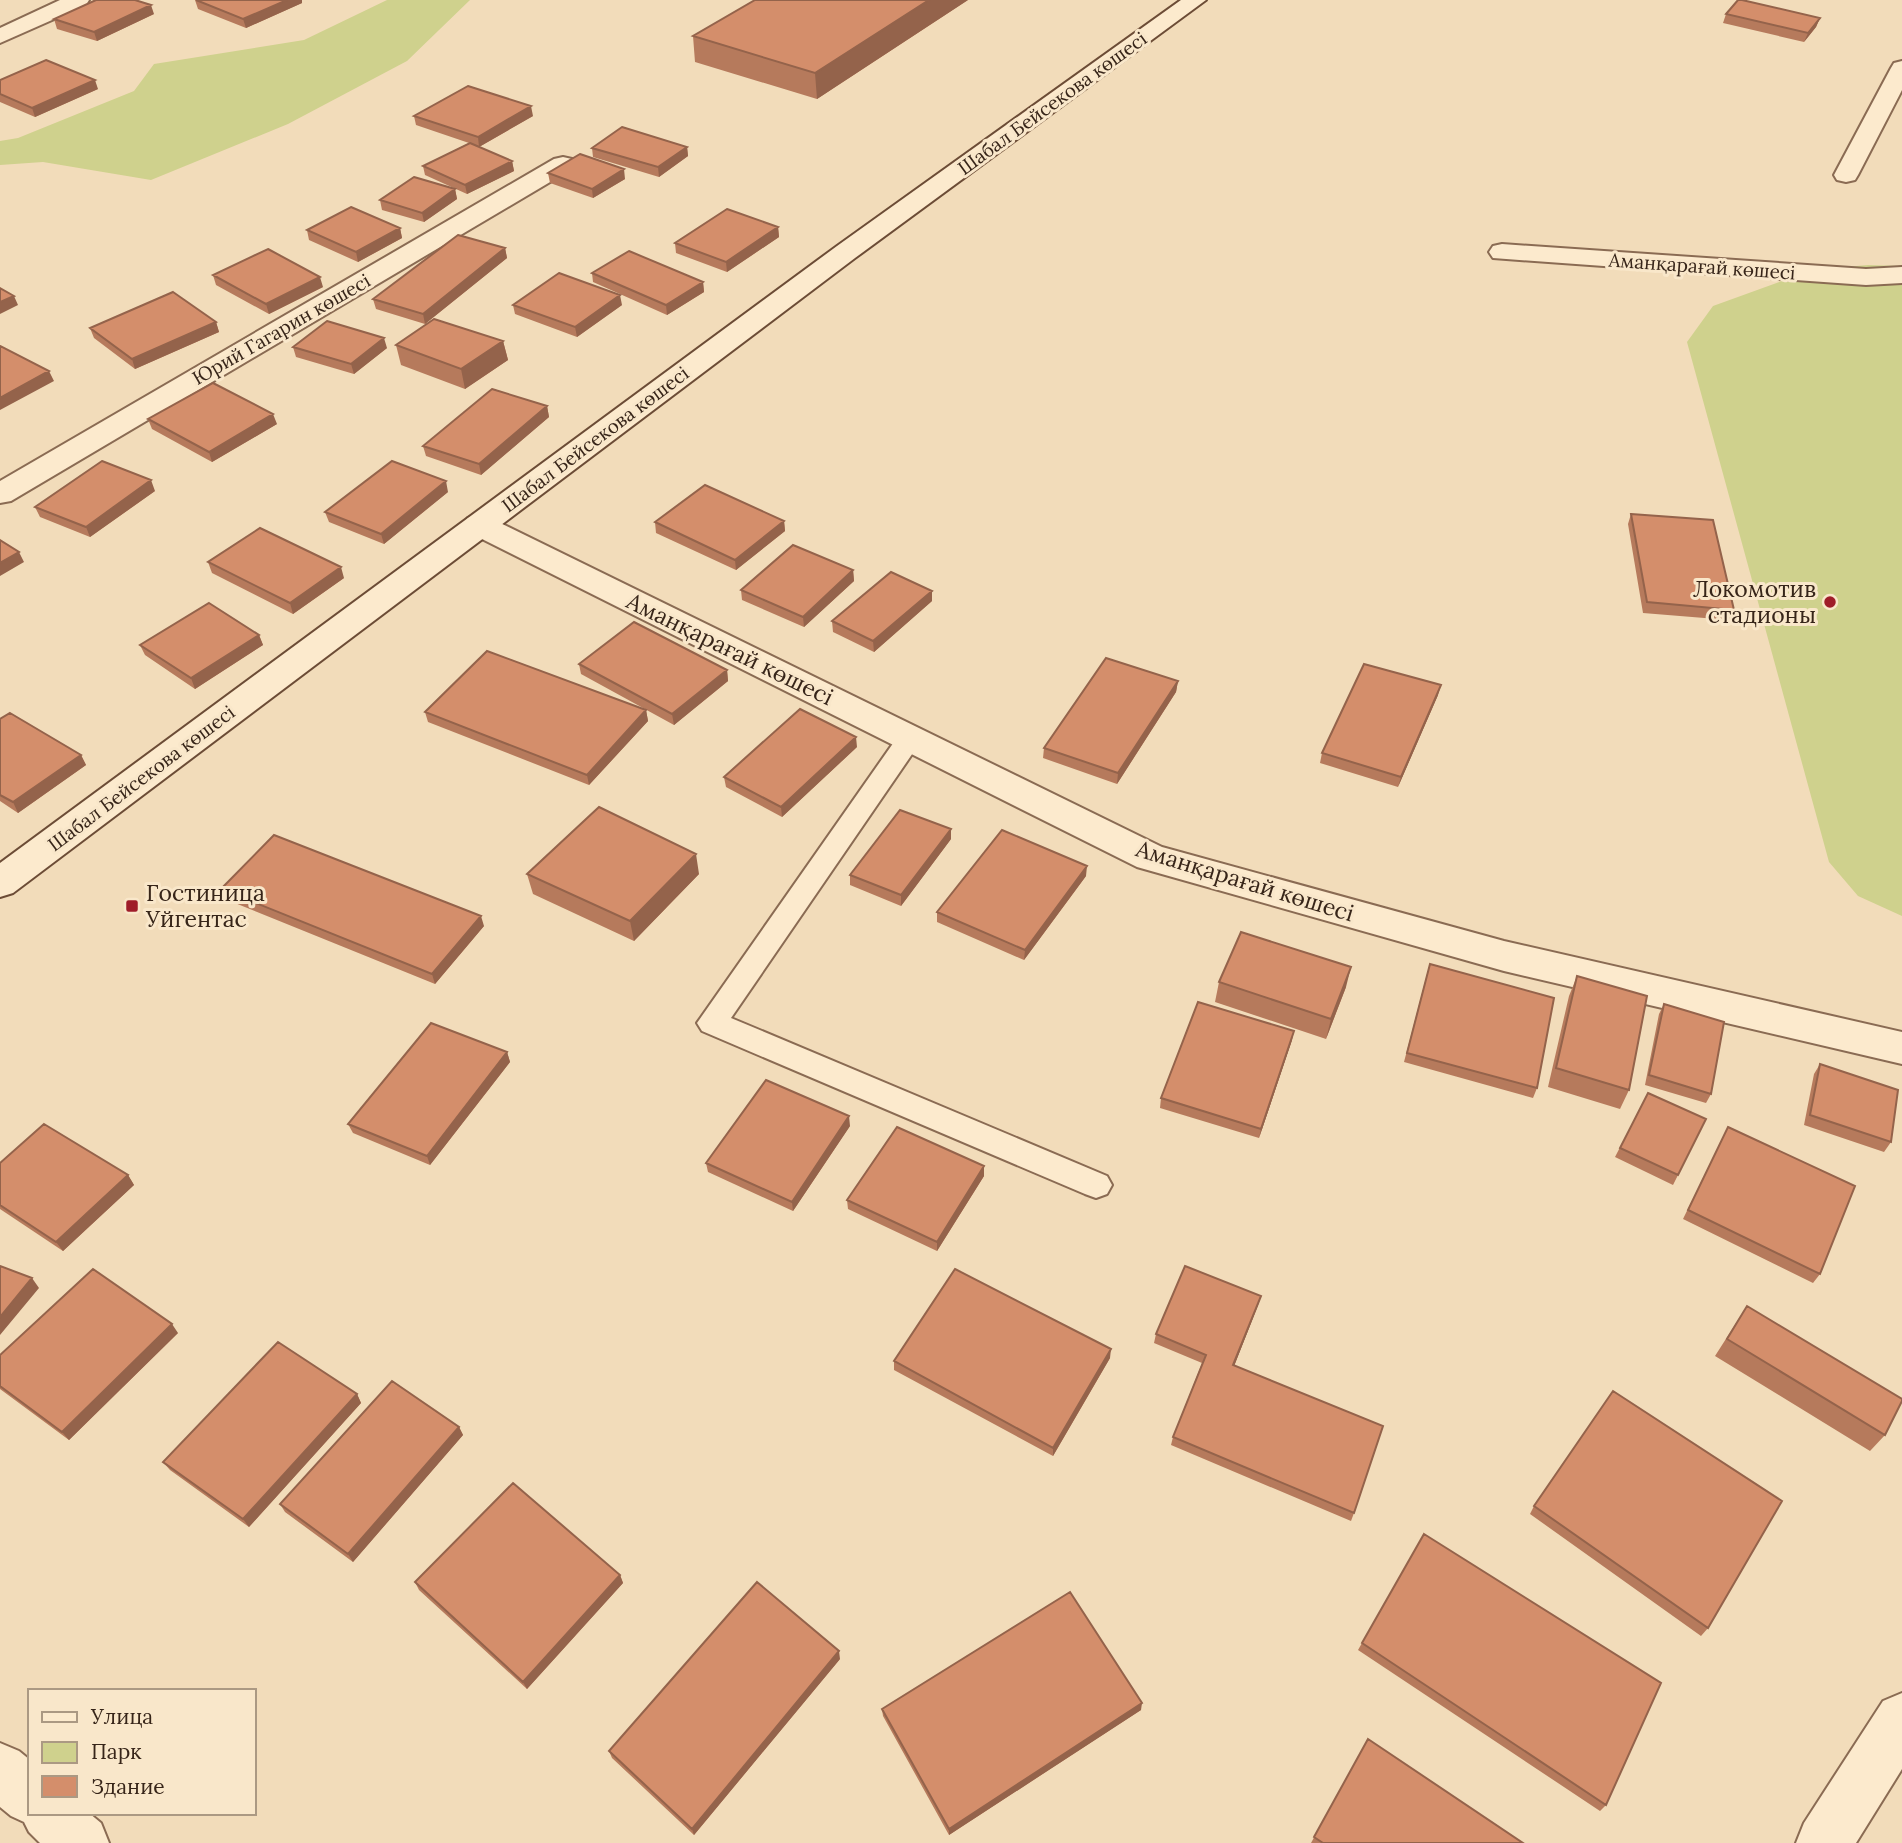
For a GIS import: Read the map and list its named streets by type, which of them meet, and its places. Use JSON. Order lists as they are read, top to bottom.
{
  "streets": {
    "street": ["Шабал Бейсекова көшесі", "Аманқарағай көшесі", "Юрий Гагарин көшесі"]
  },
  "crossings": [
    ["Шабал Бейсекова көшесі", "Аманқарағай көшесі"]
  ],
  "places": {
    "other": ["Локомотив стадионы"],
    "transit": ["Гостиница Уйгентас"]
  },
  "legend": ["Улица", "Парк", "Здание"]
}
